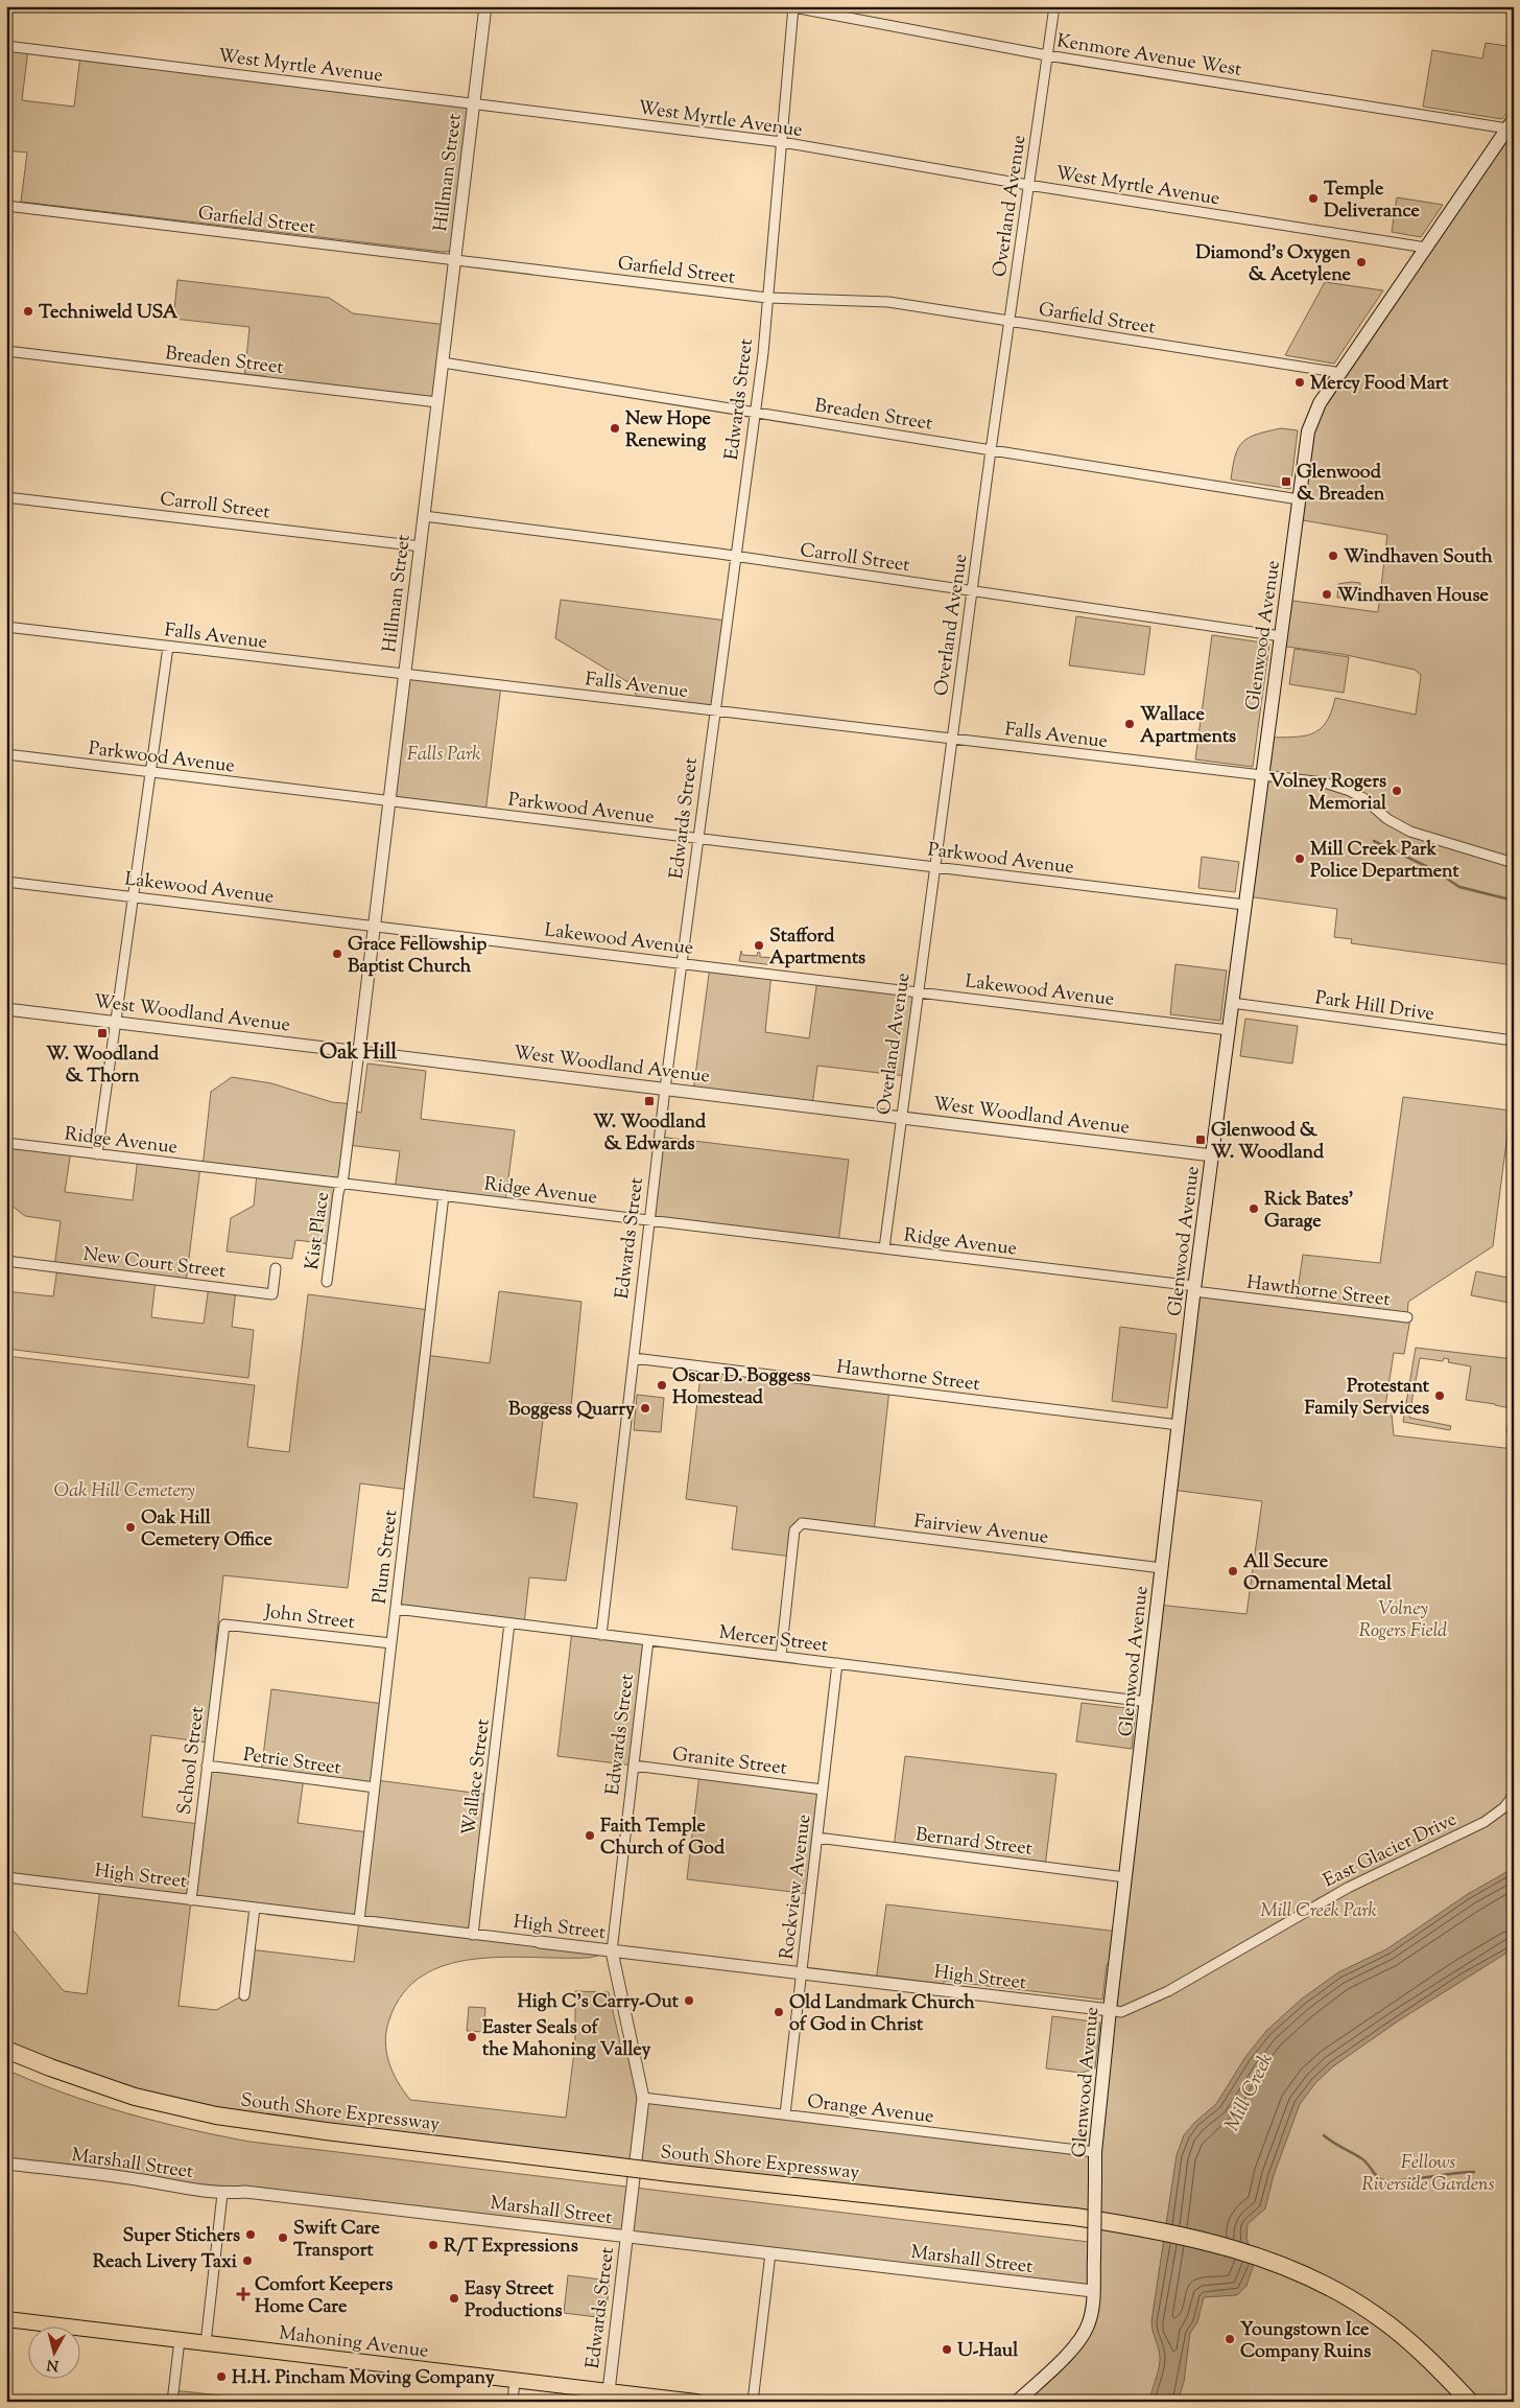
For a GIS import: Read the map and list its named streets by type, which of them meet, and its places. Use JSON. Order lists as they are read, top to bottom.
{
  "streets": {
    "highway": ["South Shore Expressway"],
    "main road": ["Glenwood Avenue", "Mahoning Avenue"],
    "street": [
      "Kenmore Avenue West",
      "West Myrtle Avenue",
      "Hillman Street",
      "Overland Avenue",
      "Garfield Street",
      "Breaden Street",
      "Edwards Street",
      "Carroll Street",
      "Falls Avenue",
      "Parkwood Avenue",
      "Lakewood Avenue",
      "Park Hill Drive",
      "West Woodland Avenue",
      "Ridge Avenue",
      "Kist Place",
      "New Court Street",
      "Hawthorne Street",
      "Fairview Avenue",
      "Plum Street",
      "John Street",
      "Mercer Street",
      "School Street",
      "Petrie Street",
      "Granite Street",
      "Wallace Street",
      "Bernard Street",
      "East Glacier Drive",
      "High Street",
      "Rockview Avenue",
      "Orange Avenue",
      "Marshall Street"
    ]
  },
  "crossings": [
    ["Kenmore Avenue West", "Overland Avenue"],
    ["Kenmore Avenue West", "Edwards Street"],
    ["Kenmore Avenue West", "Glenwood Avenue"],
    ["West Myrtle Avenue", "Hillman Street"],
    ["West Myrtle Avenue", "Overland Avenue"],
    ["West Myrtle Avenue", "Edwards Street"],
    ["West Myrtle Avenue", "Glenwood Avenue"],
    ["Hillman Street", "Garfield Street"],
    ["Hillman Street", "Breaden Street"],
    ["Hillman Street", "Carroll Street"],
    ["Hillman Street", "Falls Avenue"],
    ["Hillman Street", "Parkwood Avenue"],
    ["Hillman Street", "Lakewood Avenue"],
    ["Hillman Street", "West Woodland Avenue"],
    ["Hillman Street", "Ridge Avenue"],
    ["Hillman Street", "Kist Place"],
    ["Overland Avenue", "Garfield Street"],
    ["Overland Avenue", "Breaden Street"],
    ["Overland Avenue", "Carroll Street"],
    ["Overland Avenue", "Falls Avenue"],
    ["Overland Avenue", "Parkwood Avenue"],
    ["Overland Avenue", "Lakewood Avenue"],
    ["Overland Avenue", "West Woodland Avenue"],
    ["Overland Avenue", "Ridge Avenue"],
    ["Garfield Street", "Edwards Street"],
    ["Garfield Street", "Glenwood Avenue"],
    ["Breaden Street", "Edwards Street"],
    ["Breaden Street", "Glenwood Avenue"],
    ["Edwards Street", "Carroll Street"],
    ["Edwards Street", "Falls Avenue"],
    ["Edwards Street", "Parkwood Avenue"],
    ["Edwards Street", "Lakewood Avenue"],
    ["Edwards Street", "West Woodland Avenue"],
    ["Edwards Street", "Ridge Avenue"],
    ["Edwards Street", "Hawthorne Street"],
    ["Edwards Street", "Mercer Street"],
    ["Edwards Street", "Granite Street"],
    ["Edwards Street", "High Street"],
    ["Edwards Street", "Orange Avenue"],
    ["Edwards Street", "Marshall Street"],
    ["Edwards Street", "Mahoning Avenue"],
    ["Carroll Street", "Glenwood Avenue"],
    ["Falls Avenue", "Glenwood Avenue"],
    ["Glenwood Avenue", "Parkwood Avenue"],
    ["Glenwood Avenue", "Lakewood Avenue"],
    ["Glenwood Avenue", "Park Hill Drive"],
    ["Glenwood Avenue", "West Woodland Avenue"],
    ["Glenwood Avenue", "Ridge Avenue"],
    ["Glenwood Avenue", "Hawthorne Street"],
    ["Glenwood Avenue", "Fairview Avenue"],
    ["Glenwood Avenue", "Mercer Street"],
    ["Glenwood Avenue", "Bernard Street"],
    ["Glenwood Avenue", "East Glacier Drive"],
    ["Glenwood Avenue", "High Street"],
    ["Glenwood Avenue", "Orange Avenue"],
    ["Glenwood Avenue", "Marshall Street"],
    ["Ridge Avenue", "Kist Place"],
    ["Ridge Avenue", "Hawthorne Street"],
    ["Ridge Avenue", "Plum Street"],
    ["Fairview Avenue", "Mercer Street"],
    ["Plum Street", "John Street"],
    ["Plum Street", "Mercer Street"],
    ["Plum Street", "Petrie Street"],
    ["Plum Street", "High Street"],
    ["John Street", "School Street"],
    ["Mercer Street", "Wallace Street"],
    ["Mercer Street", "Rockview Avenue"],
    ["School Street", "Petrie Street"],
    ["School Street", "High Street"],
    ["Granite Street", "Rockview Avenue"],
    ["Wallace Street", "High Street"],
    ["Bernard Street", "Rockview Avenue"],
    ["East Glacier Drive", "High Street"],
    ["High Street", "Rockview Avenue"],
    ["Rockview Avenue", "Orange Avenue"]
  ],
  "districts": ["Oak Hill"],
  "water": ["Mill Creek"],
  "parks": [
    "Falls Park",
    "Oak Hill Cemetery",
    "Volney Rogers Field",
    "Mill Creek Park",
    "Fellows Riverside Gardens"
  ],
  "places": {
    "other": [
      "Temple Deliverance",
      "Diamond's Oxygen & Acetylene",
      "Techniweld USA",
      "Mercy Food Mart",
      "New Hope Renewing",
      "Windhaven South",
      "Windhaven House",
      "Wallace Apartments",
      "Volney Rogers Memorial",
      "Mill Creek Park Police Department",
      "Stafford Apartments",
      "Grace Fellowship Baptist Church",
      "Rick Bates' Garage",
      "Oscar D. Boggess Homestead",
      "Protestant Family Services",
      "Boggess Quarry",
      "Oak Hill Cemetery Office",
      "All Secure Ornamental Metal",
      "Faith Temple Church of God",
      "High C's Carry-Out",
      "Old Landmark Church of God in Christ",
      "Easter Seals of the Mahoning Valley",
      "Super Stichers",
      "Swift Care Transport",
      "R/T Expressions",
      "Reach Livery Taxi",
      "Easy Street Productions",
      "Youngstown Ice Company Ruins",
      "U-Haul",
      "H.H. Pincham Moving Company"
    ],
    "transit": [
      "Glenwood & Breaden",
      "W. Woodland & Thorn",
      "W. Woodland & Edwards",
      "Glenwood & W. Woodland"
    ],
    "health": ["Comfort Keepers Home Care"]
  },
  "north": "bottom"
}
